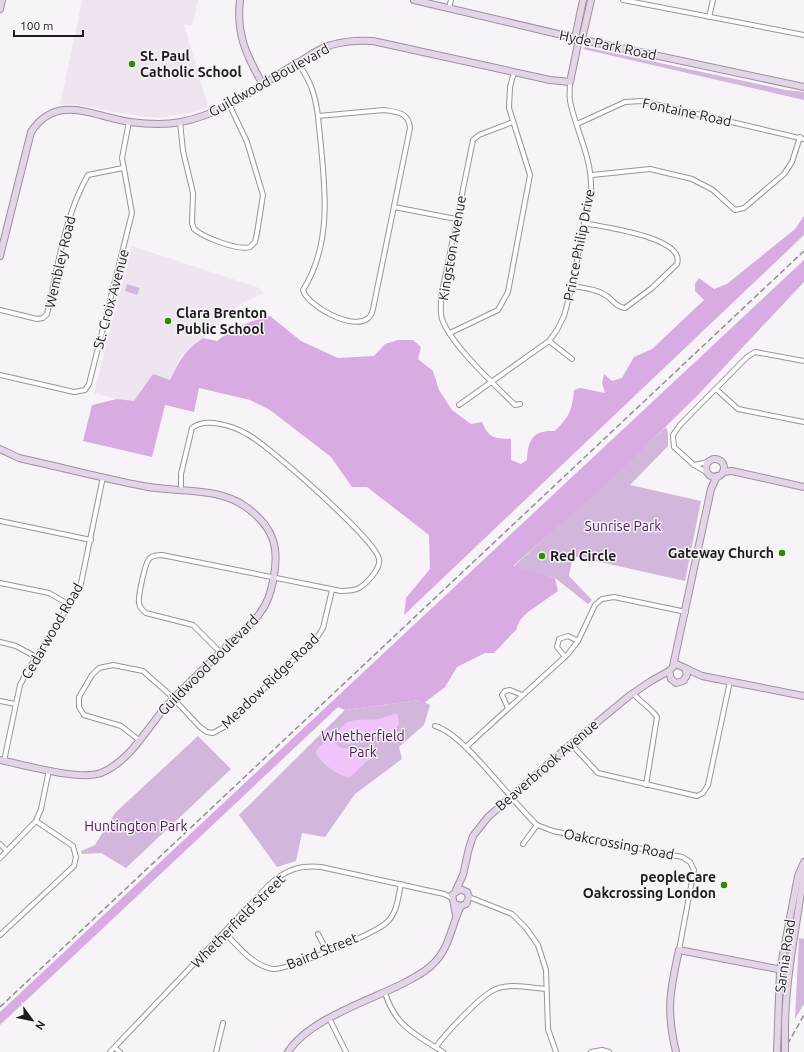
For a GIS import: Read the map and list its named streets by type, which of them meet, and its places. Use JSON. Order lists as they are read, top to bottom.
{
  "streets": {
    "street": [
      "Hyde Park Road",
      "Guildwood Boulevard",
      "Fontaine Road",
      "Prince Philip Drive",
      "Kingston Avenue",
      "Wembley Road",
      "St. Croix Avenue",
      "Cedarwood Road",
      "Meadow Ridge Road",
      "Beaverbrook Avenue",
      "Oakcrossing Road",
      "Whetherfield Street",
      "Baird Street",
      "Sarnia Road"
    ]
  },
  "crossings": [
    ["Hyde Park Road", "Prince Philip Drive"],
    ["Guildwood Boulevard", "Prince Philip Drive"],
    ["Guildwood Boulevard", "St. Croix Avenue"],
    ["Guildwood Boulevard", "Cedarwood Road"],
    ["Guildwood Boulevard", "Meadow Ridge Road"],
    ["Fontaine Road", "Prince Philip Drive"],
    ["Prince Philip Drive", "Kingston Avenue"],
    ["Wembley Road", "St. Croix Avenue"],
    ["Beaverbrook Avenue", "Oakcrossing Road"],
    ["Beaverbrook Avenue", "Whetherfield Street"],
    ["Whetherfield Street", "Baird Street"]
  ],
  "parks": ["Sunrise Park", "Whetherfield Park", "Huntington Park"],
  "places": [
    "St. Paul Catholic School",
    "Clara Brenton Public School",
    "Gateway Church",
    "Red Circle",
    "peopleCare Oakcrossing London"
  ],
  "scale_bar": "100 m",
  "north": "bottom right"
}
